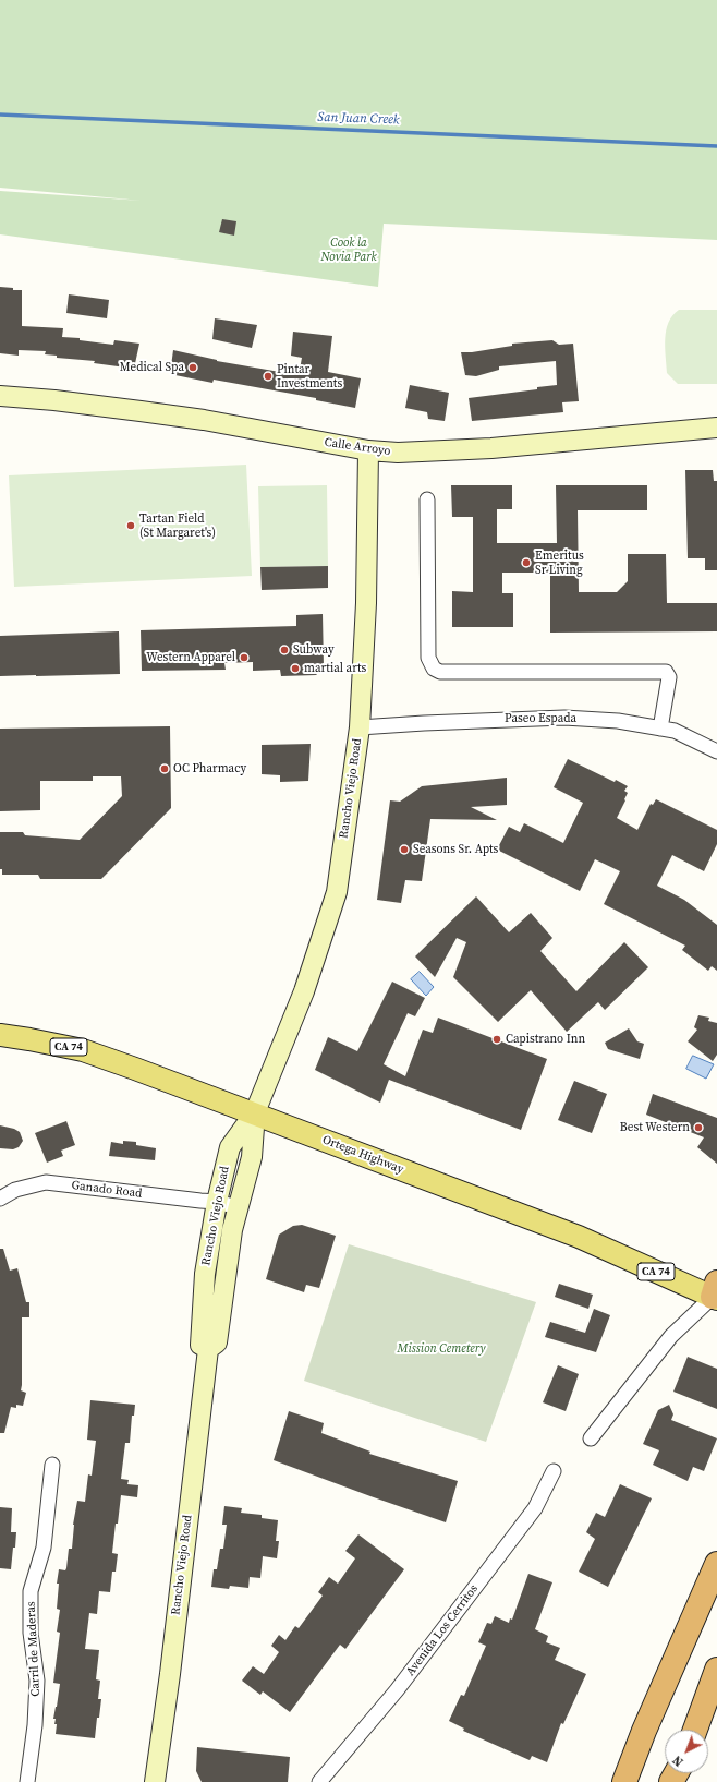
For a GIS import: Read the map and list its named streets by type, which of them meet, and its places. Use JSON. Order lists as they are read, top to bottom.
{
  "streets": {
    "main road": [
      "Calle Arroyo",
      "Rancho Viejo Road",
      "CA 74",
      "Ortega Highway"
    ],
    "street": [
      "Paseo Espada",
      "Ganado Road",
      "Avenida Los Cerritos",
      "Carril de Maderas"
    ]
  },
  "crossings": [
    ["Calle Arroyo", "Rancho Viejo Road"],
    ["Paseo Espada", "Rancho Viejo Road"],
    ["Rancho Viejo Road", "Ortega Highway"],
    ["Rancho Viejo Road", "Ganado Road"]
  ],
  "water": ["San Juan Creek"],
  "parks": ["Cook la Novia Park", "Mission Cemetery"],
  "places": [
    "Medical Spa",
    "Pintar Investments",
    "Tartan Field (St Margaret's)",
    "Emeritus Sr Living",
    "Subway",
    "Western Apparel",
    "martial arts",
    "OC Pharmacy",
    "Seasons Sr. Apts",
    "Capistrano Inn",
    "Best Western"
  ],
  "north": "bottom left"
}
